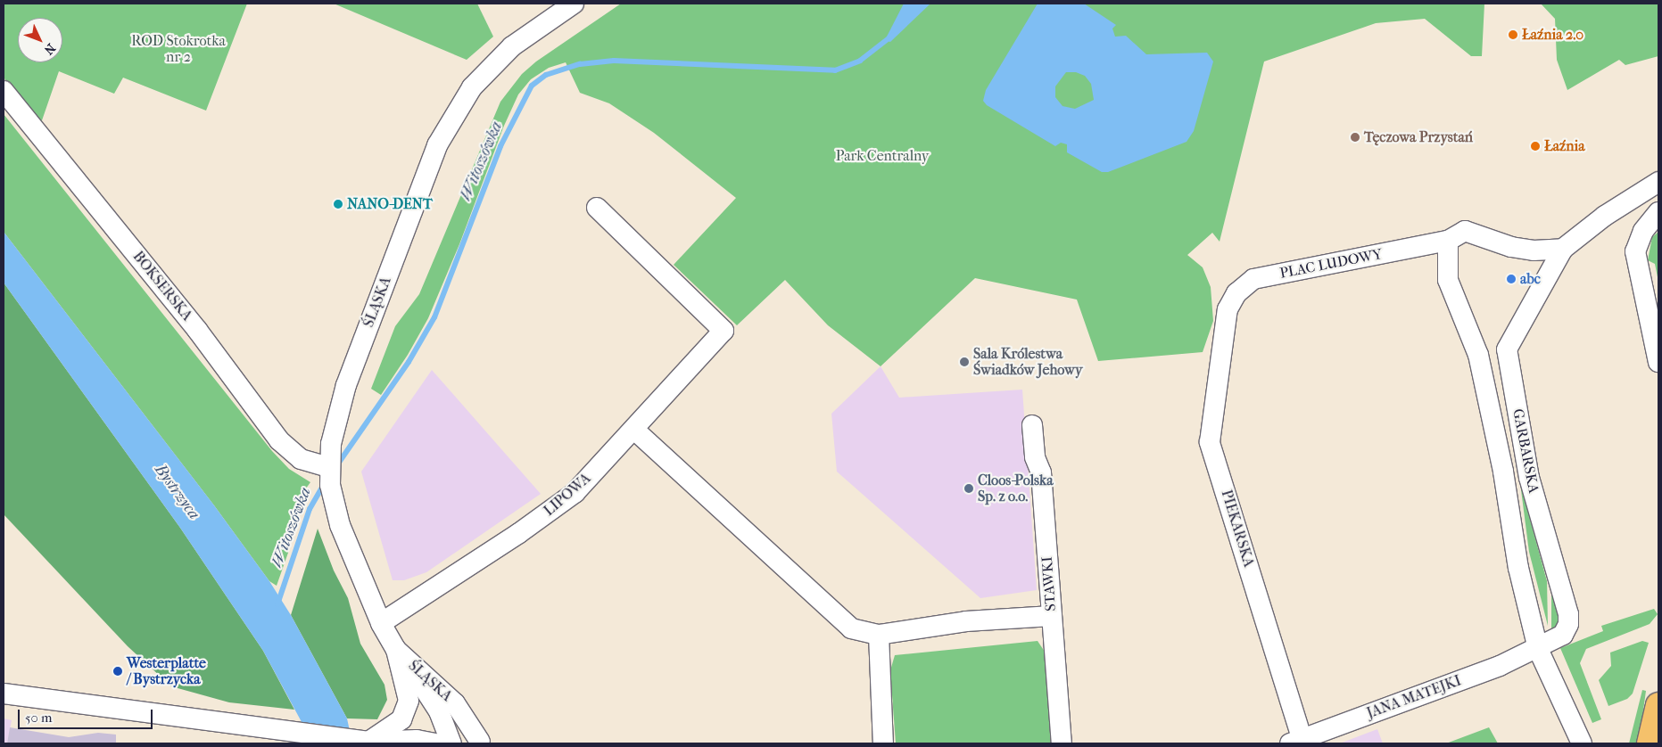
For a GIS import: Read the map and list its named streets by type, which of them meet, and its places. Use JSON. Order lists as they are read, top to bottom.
{
  "streets": {
    "street": [
      "PLAC LUDOWY",
      "BOKSERSKA",
      "ŚLĄSKA",
      "GARBARSKA",
      "LIPOWA",
      "PIEKARSKA",
      "STAWKI",
      "JANA MATEJKI"
    ]
  },
  "crossings": [
    ["PLAC LUDOWY", "GARBARSKA"],
    ["PLAC LUDOWY", "PIEKARSKA"],
    ["BOKSERSKA", "ŚLĄSKA"],
    ["ŚLĄSKA", "LIPOWA"],
    ["GARBARSKA", "JANA MATEJKI"],
    ["PIEKARSKA", "JANA MATEJKI"]
  ],
  "water": ["Witoszówka", "Bystrzyca"],
  "parks": ["ROD Stokrotka nr 2", "Park Centralny"],
  "places": [
    "Łaźnia 2.0",
    "Tęczowa Przystań",
    "Łaźnia",
    "NANO-DENT",
    "abc",
    "Sala Królestwa Świadków Jehowy",
    "Cloos-Polska Sp. z o.o.",
    "Westerplatte / Bystrzycka"
  ],
  "scale_bar": "50 m",
  "north": "bottom right"
}
